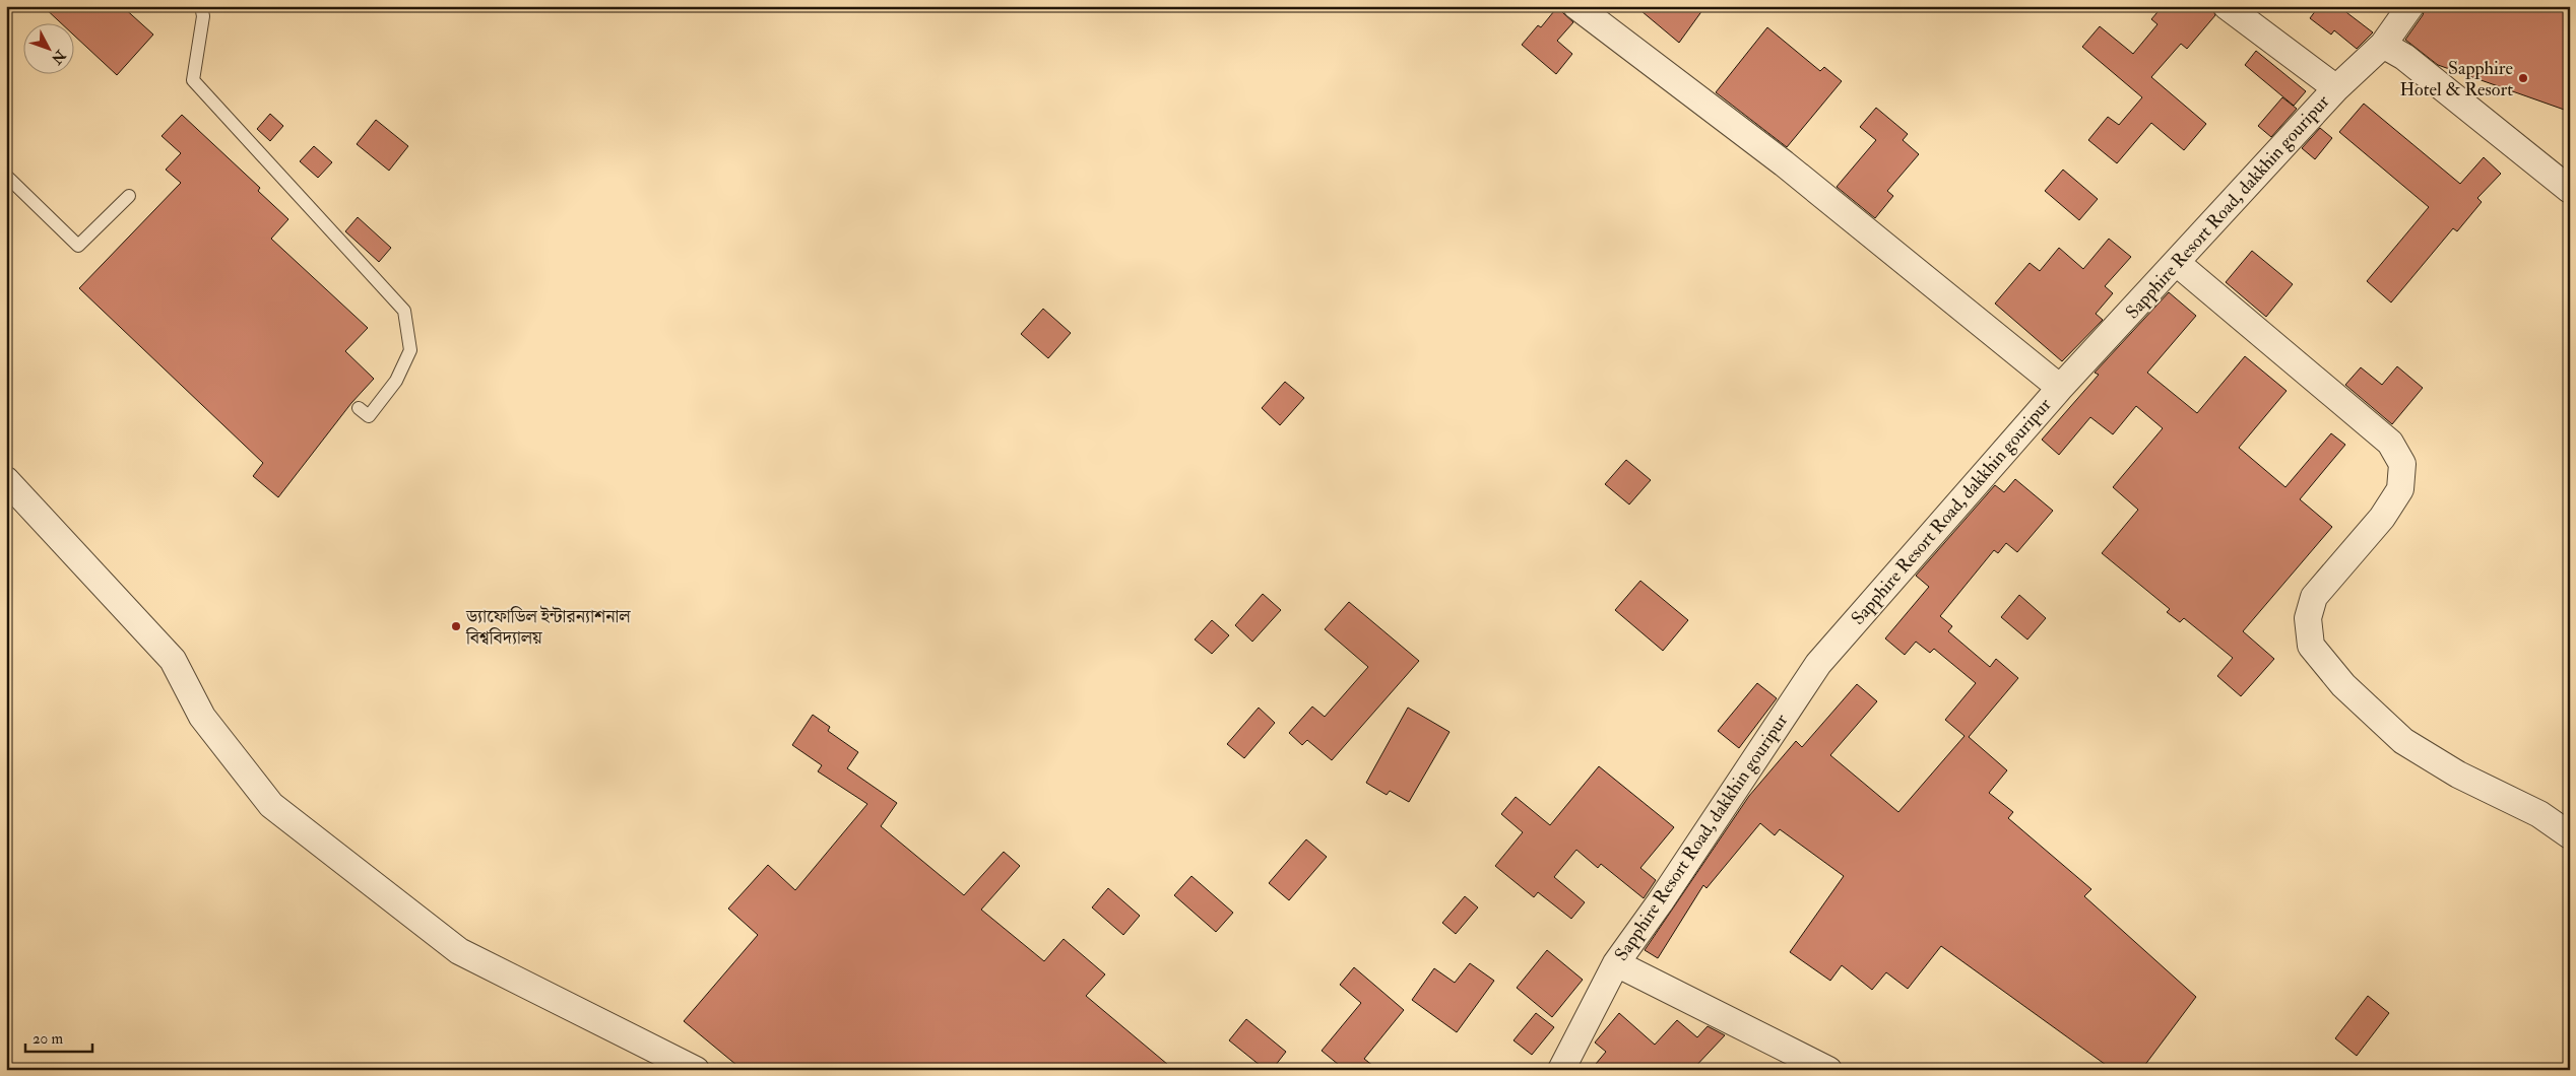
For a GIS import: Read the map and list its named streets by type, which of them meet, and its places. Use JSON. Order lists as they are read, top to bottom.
{
  "streets": {
    "street": ["Sapphire Resort Road, dakkhin gouripur"]
  },
  "places": ["Sapphire Hotel & Resort", "ড্যাফোডিল ইন্টারন্যাশনাল বিশ্ববিদ্যালয়"],
  "scale_bar": "20 m",
  "north": "bottom right"
}
